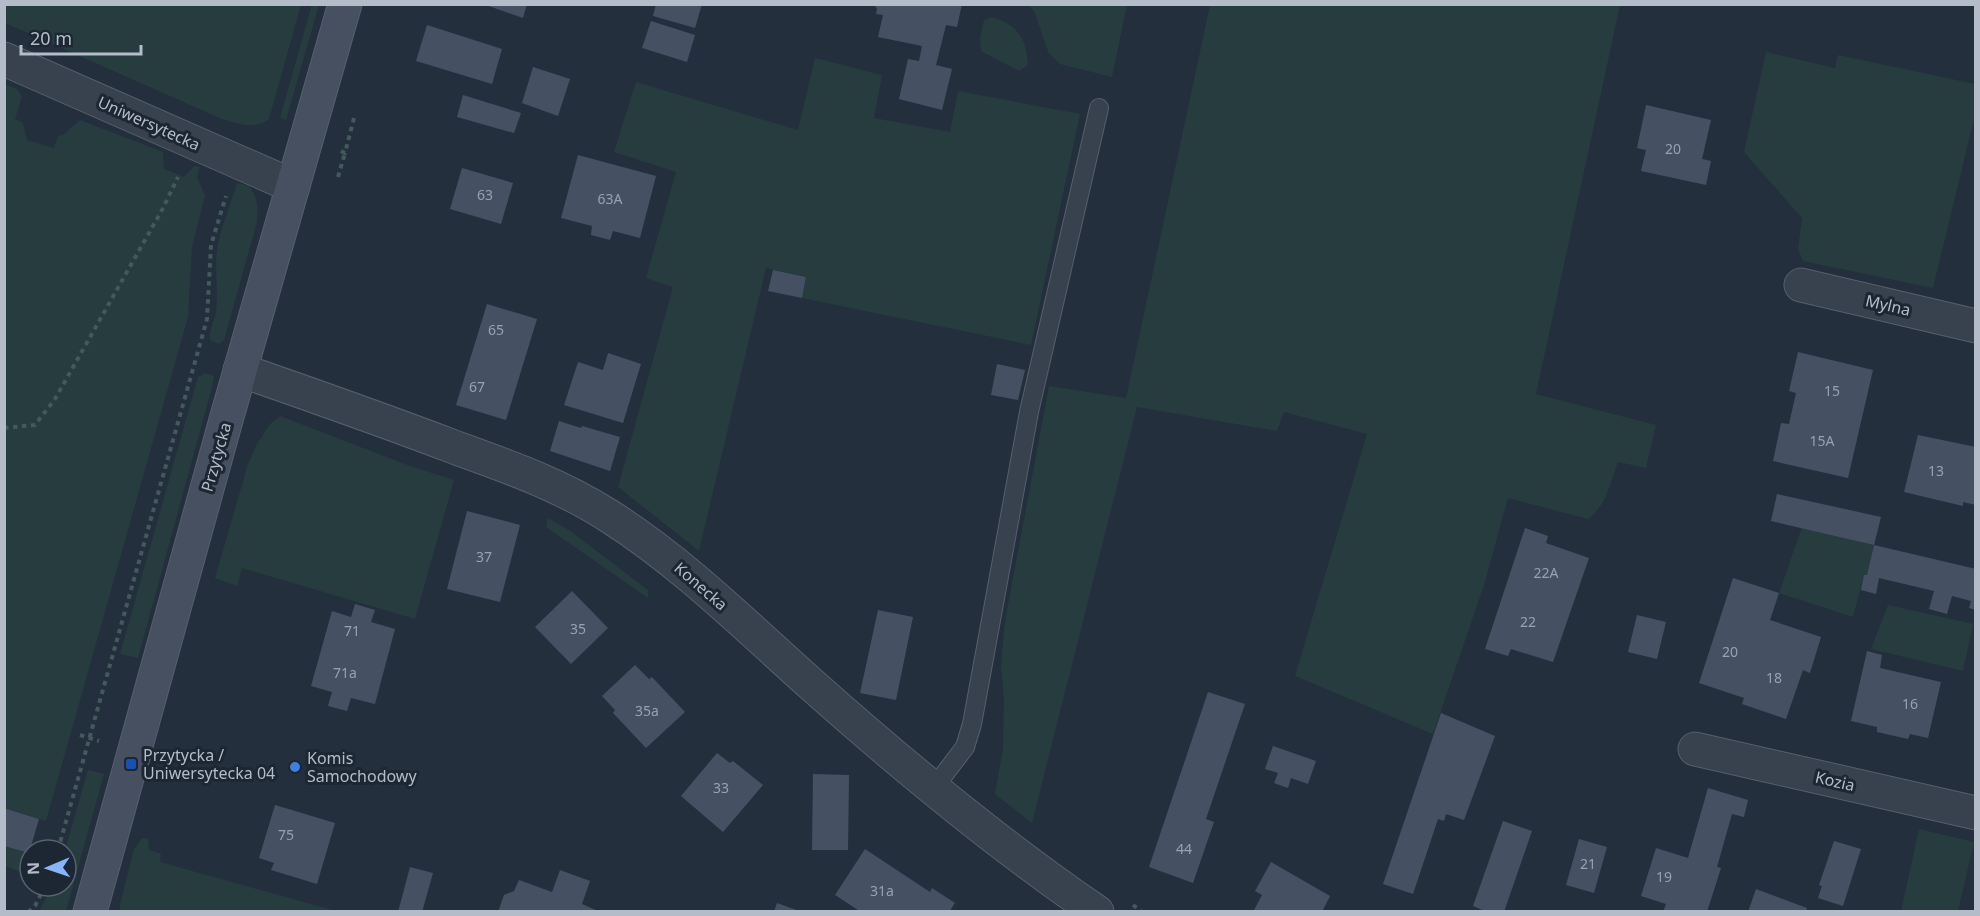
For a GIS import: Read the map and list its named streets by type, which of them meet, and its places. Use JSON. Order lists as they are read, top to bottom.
{
  "streets": {
    "main road": ["Przytycka"],
    "street": [
      "Uniwersytecka",
      "Mylna",
      "Konecka",
      "Kozia"
    ]
  },
  "crossings": [
    ["Uniwersytecka", "Przytycka"],
    ["Przytycka", "Konecka"]
  ],
  "places": {
    "transit": ["Przytycka / Uniwersytecka 04"],
    "other": ["Komis Samochodowy"]
  },
  "house_numbers": [
    "20",
    "63",
    "63A",
    "65",
    "67",
    "15",
    "15A",
    "13",
    "37",
    "22A",
    "22",
    "35",
    "71",
    "20",
    "71a",
    "18",
    "16",
    "35a",
    "33",
    "75",
    "44",
    "21",
    "19",
    "31a"
  ],
  "scale_bar": "20 m",
  "north": "left"
}
